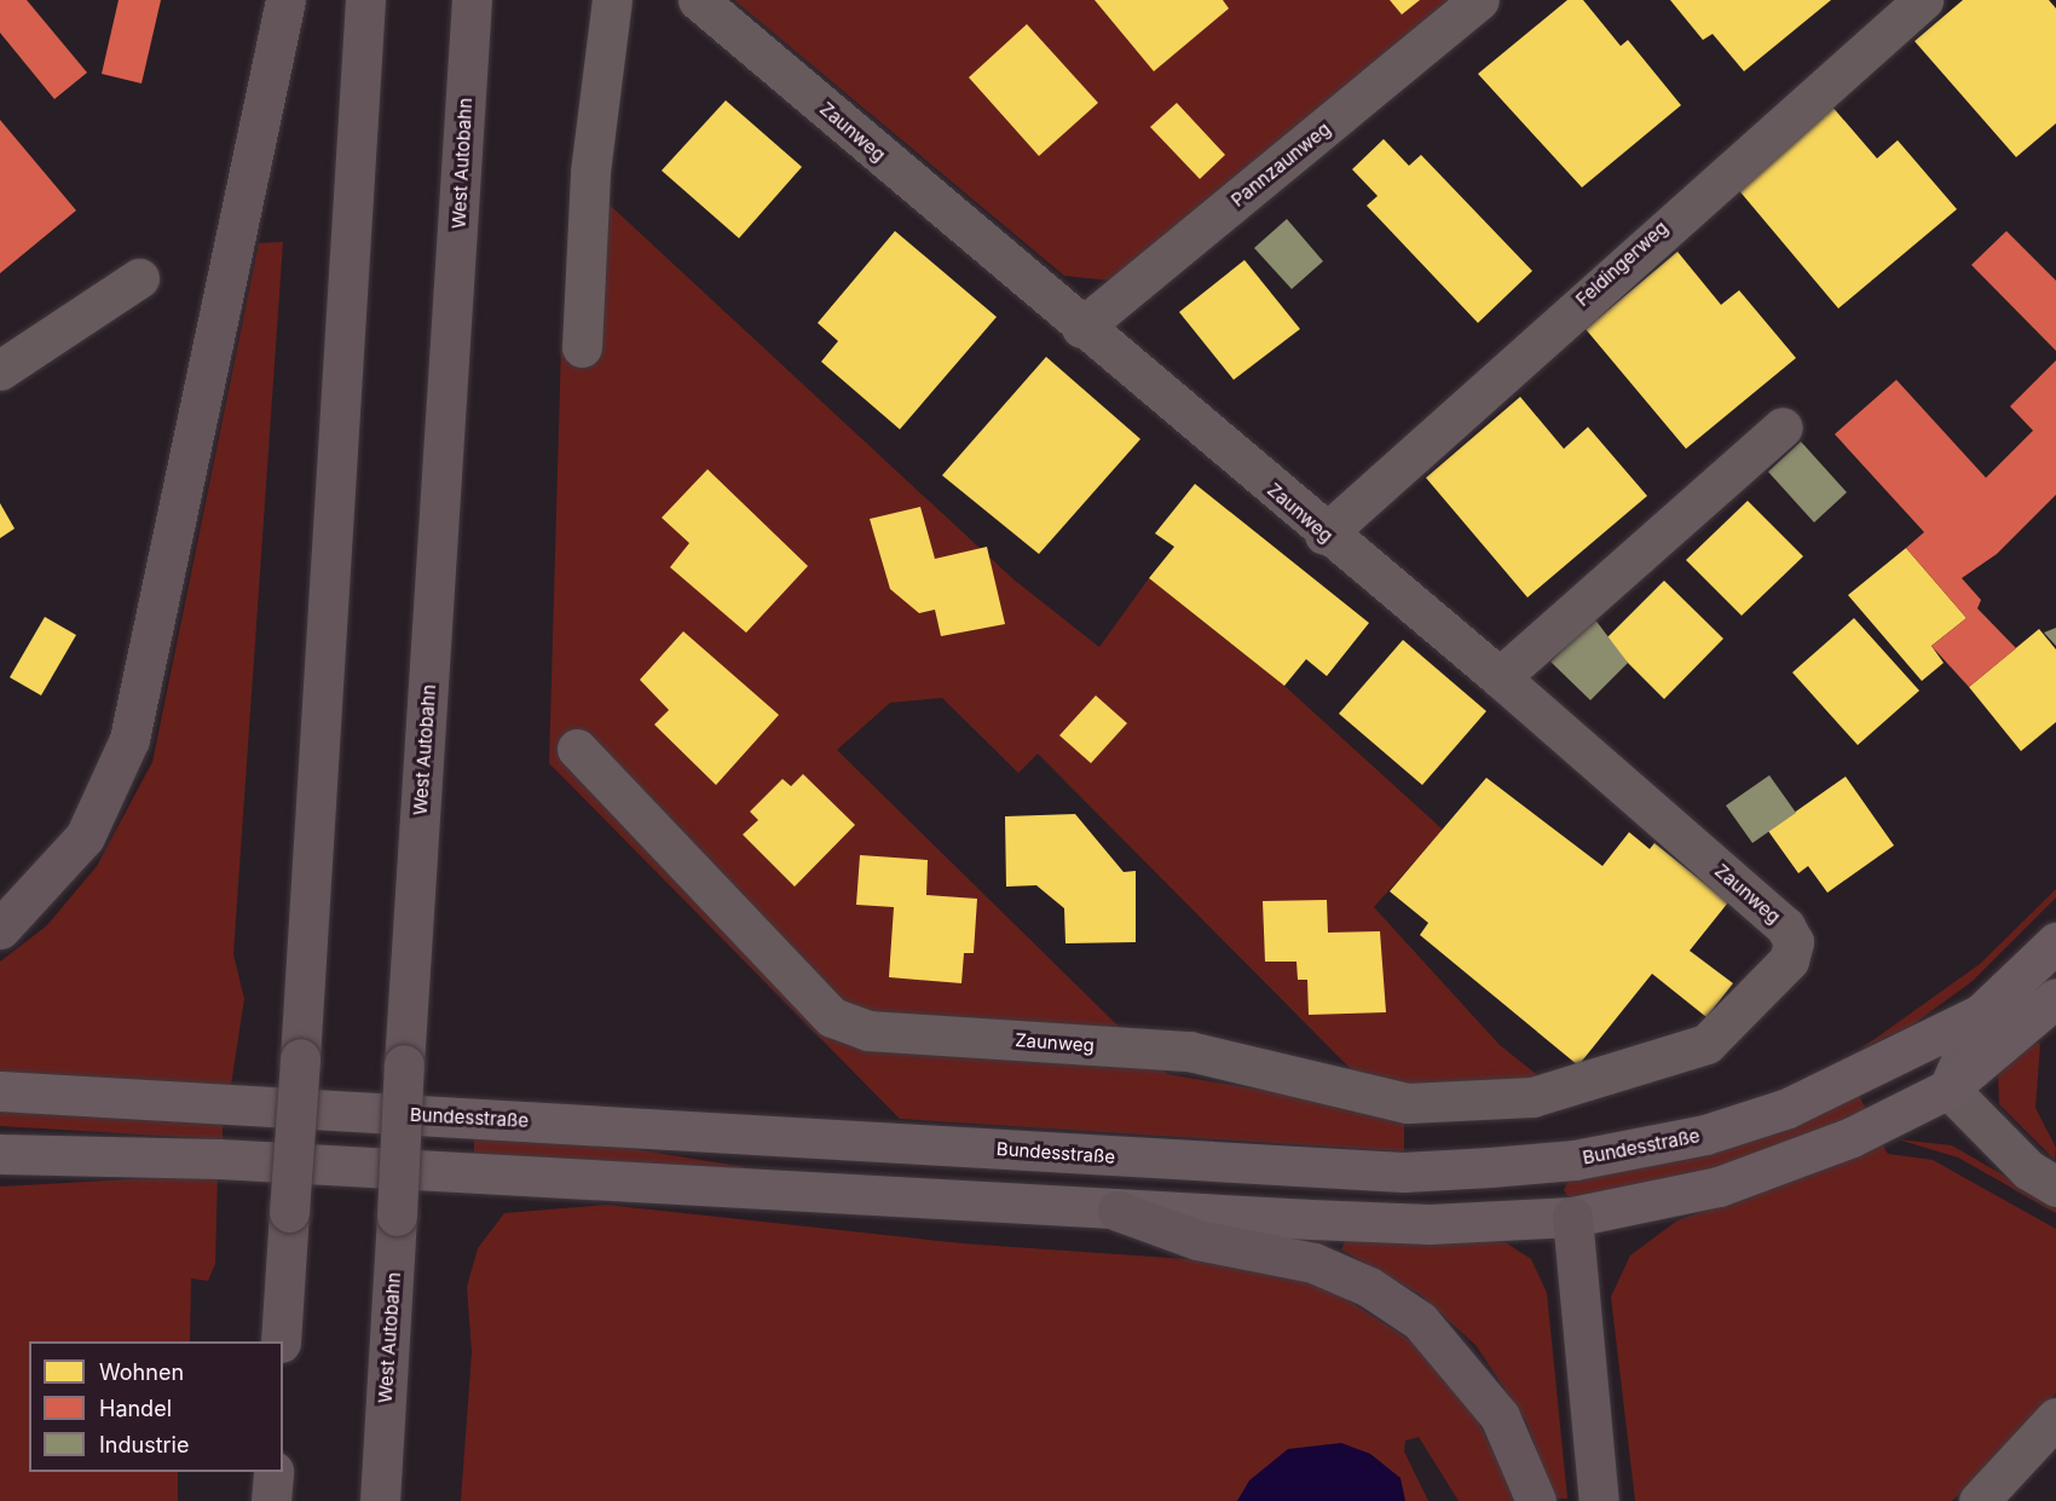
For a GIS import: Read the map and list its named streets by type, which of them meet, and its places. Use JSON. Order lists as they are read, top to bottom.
{
  "streets": {
    "highway": ["West Autobahn"],
    "main road": ["Bundesstraße"],
    "street": ["Zaunweg", "Pannzaunweg", "Feldingerweg"]
  },
  "crossings": [
    ["Zaunweg", "Pannzaunweg"],
    ["Zaunweg", "Feldingerweg"]
  ],
  "legend": ["Wohnen", "Handel", "Industrie"]
}
